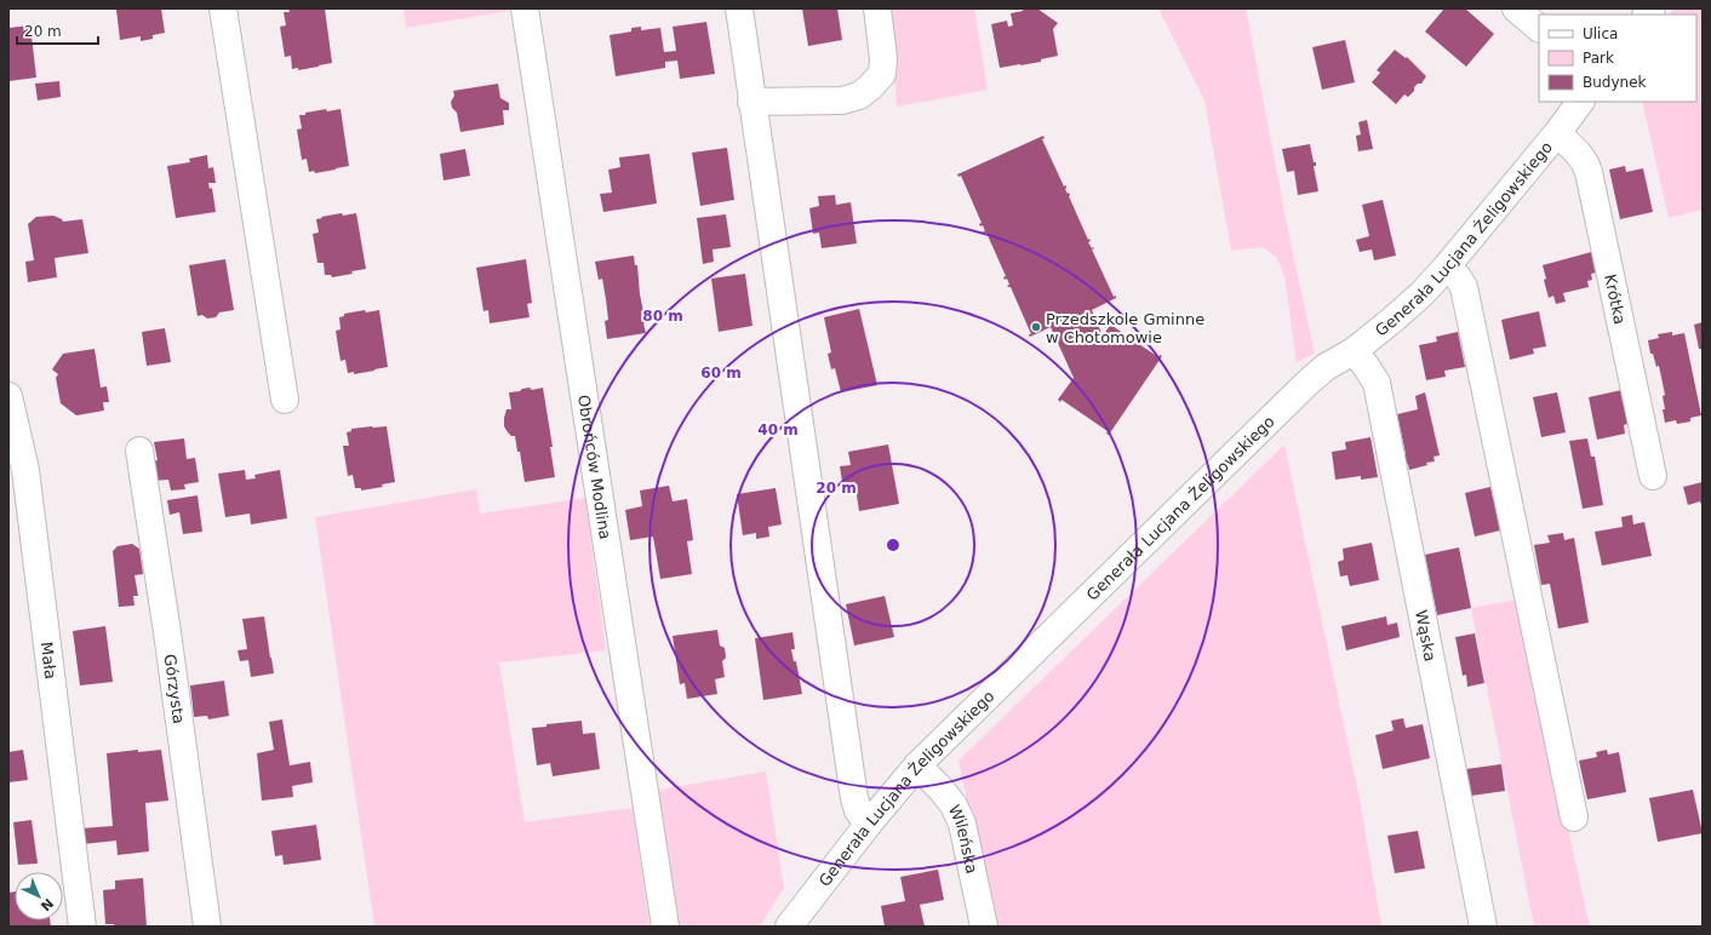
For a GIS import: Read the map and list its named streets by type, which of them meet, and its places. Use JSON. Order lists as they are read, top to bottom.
{
  "streets": {
    "street": [
      "Generała Lucjana Żeligowskiego",
      "Krótka",
      "Obrońców Modlina",
      "Wąska",
      "Mała",
      "Górzysta",
      "Wileńska"
    ]
  },
  "crossings": [
    ["Generała Lucjana Żeligowskiego", "Krótka"],
    ["Generała Lucjana Żeligowskiego", "Wąska"],
    ["Generała Lucjana Żeligowskiego", "Wileńska"]
  ],
  "places": ["Przedszkole Gminne w Chotomowie"],
  "legend": ["Ulica", "Park", "Budynek"],
  "scale_bar": "20 m",
  "north": "bottom right",
  "rings": [
    "80 m",
    "60 m",
    "40 m",
    "20 m"
  ]
}
